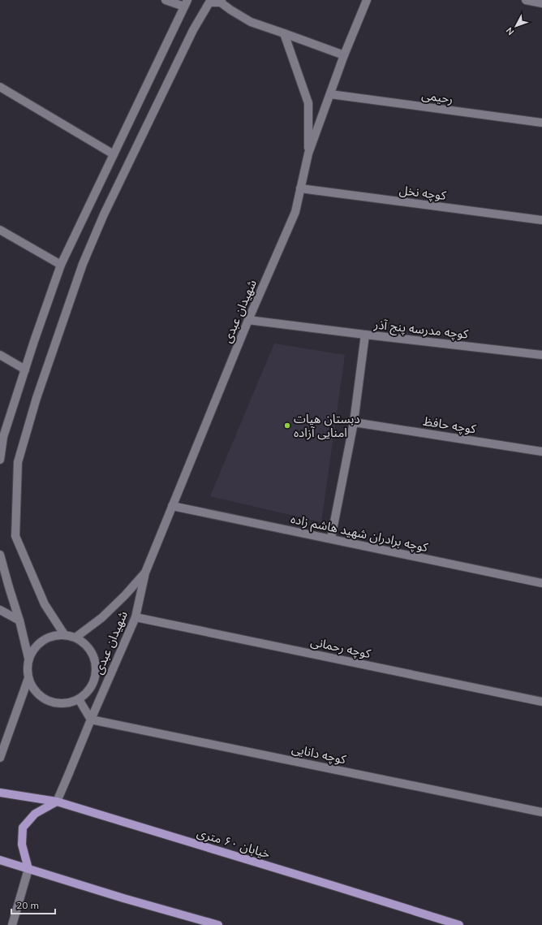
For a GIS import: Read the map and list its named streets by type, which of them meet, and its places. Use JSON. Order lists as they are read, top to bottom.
{
  "streets": {
    "main road": ["خیابان ۶۰ متری"],
    "street": [
      "رحیمی",
      "کوچه نخل",
      "شهیدان عبدی",
      "کوچه مدرسه پنج آذر",
      "کوچه حافظ",
      "کوچه برادران شهید هاشم زاده",
      "کوچه رحمانی",
      "کوچه دانایی"
    ]
  },
  "crossings": [
    ["رحیمی", "شهیدان عبدی"],
    ["کوچه نخل", "شهیدان عبدی"],
    ["شهیدان عبدی", "کوچه برادران شهید هاشم زاده"],
    ["شهیدان عبدی", "کوچه رحمانی"],
    ["شهیدان عبدی", "کوچه دانایی"],
    ["شهیدان عبدی", "خیابان ۶۰ متری"],
    ["کوچه مدرسه پنج آذر", "کوچه حافظ"],
    ["کوچه مدرسه پنج آذر", "کوچه برادران شهید هاشم زاده"]
  ],
  "places": ["دبستان هیات امنایی آزاده"],
  "scale_bar": "20 m",
  "north": "bottom left"
}
